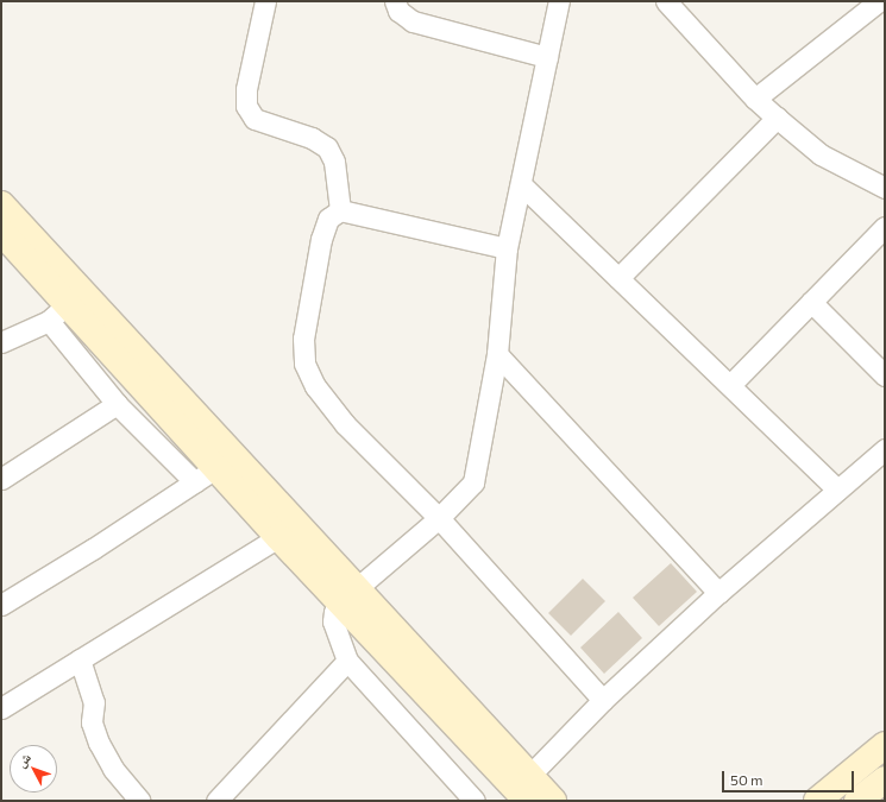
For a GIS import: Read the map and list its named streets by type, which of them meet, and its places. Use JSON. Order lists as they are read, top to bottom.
{
  "scale_bar": "50 m",
  "north": "top left"
}
